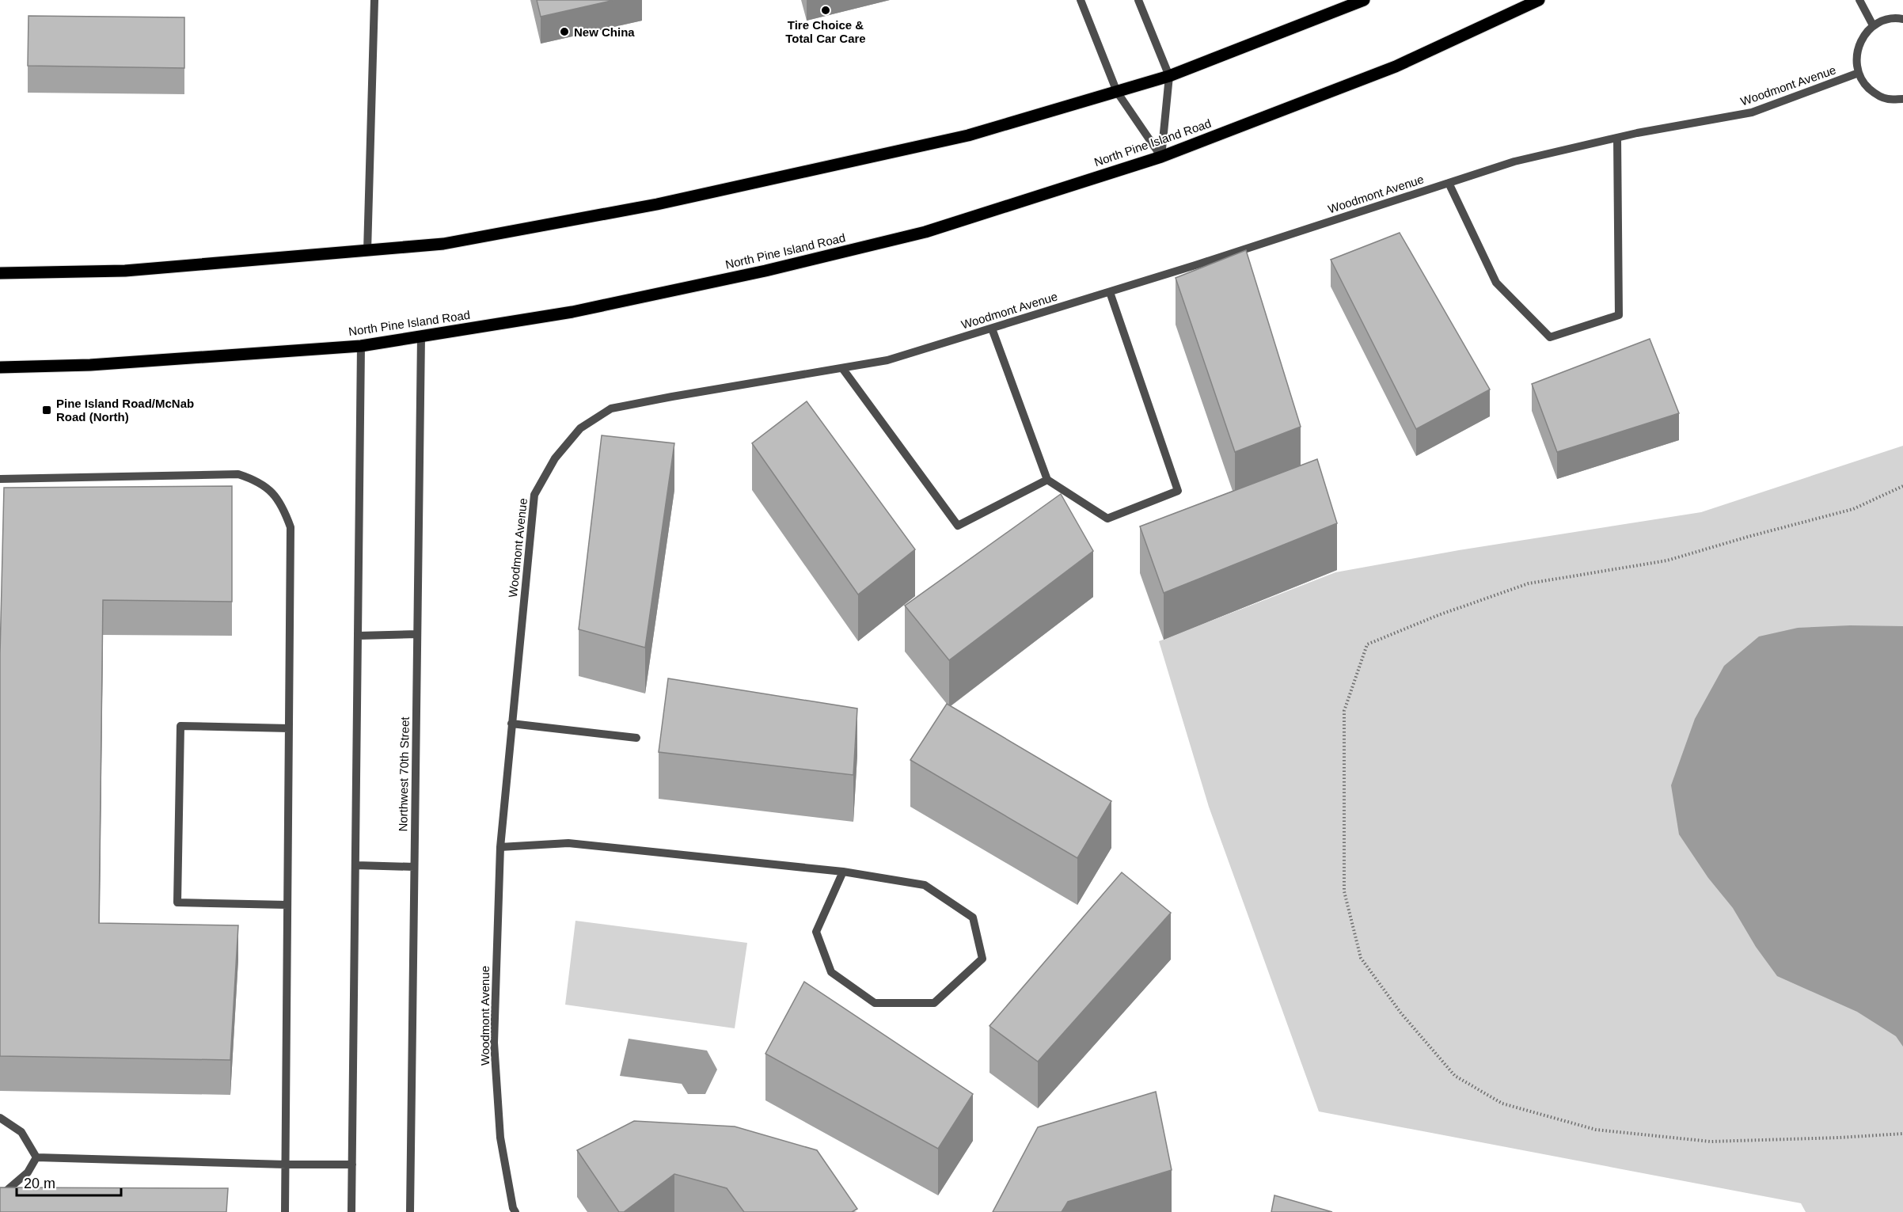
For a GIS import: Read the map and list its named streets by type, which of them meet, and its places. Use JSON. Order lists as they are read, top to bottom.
{
  "streets": {
    "main road": ["North Pine Island Road"],
    "street": ["Woodmont Avenue", "Northwest 70th Street"]
  },
  "crossings": [
    ["North Pine Island Road", "Northwest 70th Street"]
  ],
  "places": {
    "other": ["Tire Choice & Total Car Care", "New China"],
    "transit": ["Pine Island Road/McNab Road (North)"]
  },
  "scale_bar": "20 m"
}
